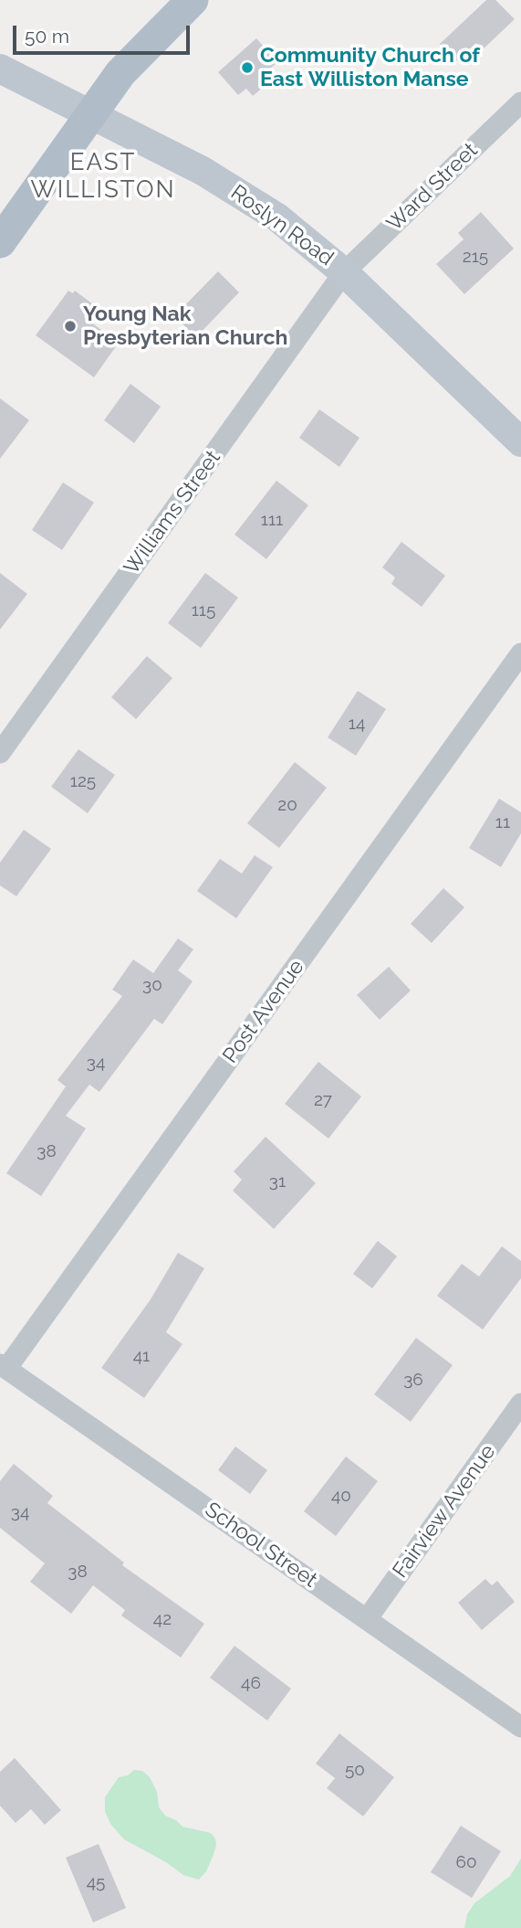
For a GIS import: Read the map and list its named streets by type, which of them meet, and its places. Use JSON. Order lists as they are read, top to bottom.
{
  "streets": {
    "main road": ["Roslyn Road"],
    "street": [
      "Ward Street",
      "Williams Street",
      "Post Avenue",
      "Fairview Avenue",
      "School Street"
    ]
  },
  "crossings": [
    ["Ward Street", "Roslyn Road"],
    ["Ward Street", "Williams Street"],
    ["Roslyn Road", "Williams Street"],
    ["Post Avenue", "School Street"],
    ["Fairview Avenue", "School Street"]
  ],
  "districts": ["EAST WILLISTON"],
  "places": ["Community Church of East Williston Manse", "Young Nak Presbyterian Church"],
  "house_numbers": [
    "215",
    "111",
    "115",
    "14",
    "125",
    "20",
    "11",
    "30",
    "34",
    "27",
    "38",
    "31",
    "41",
    "36",
    "40",
    "34",
    "38",
    "42",
    "46",
    "50",
    "60",
    "45"
  ],
  "scale_bar": "50 m"
}
